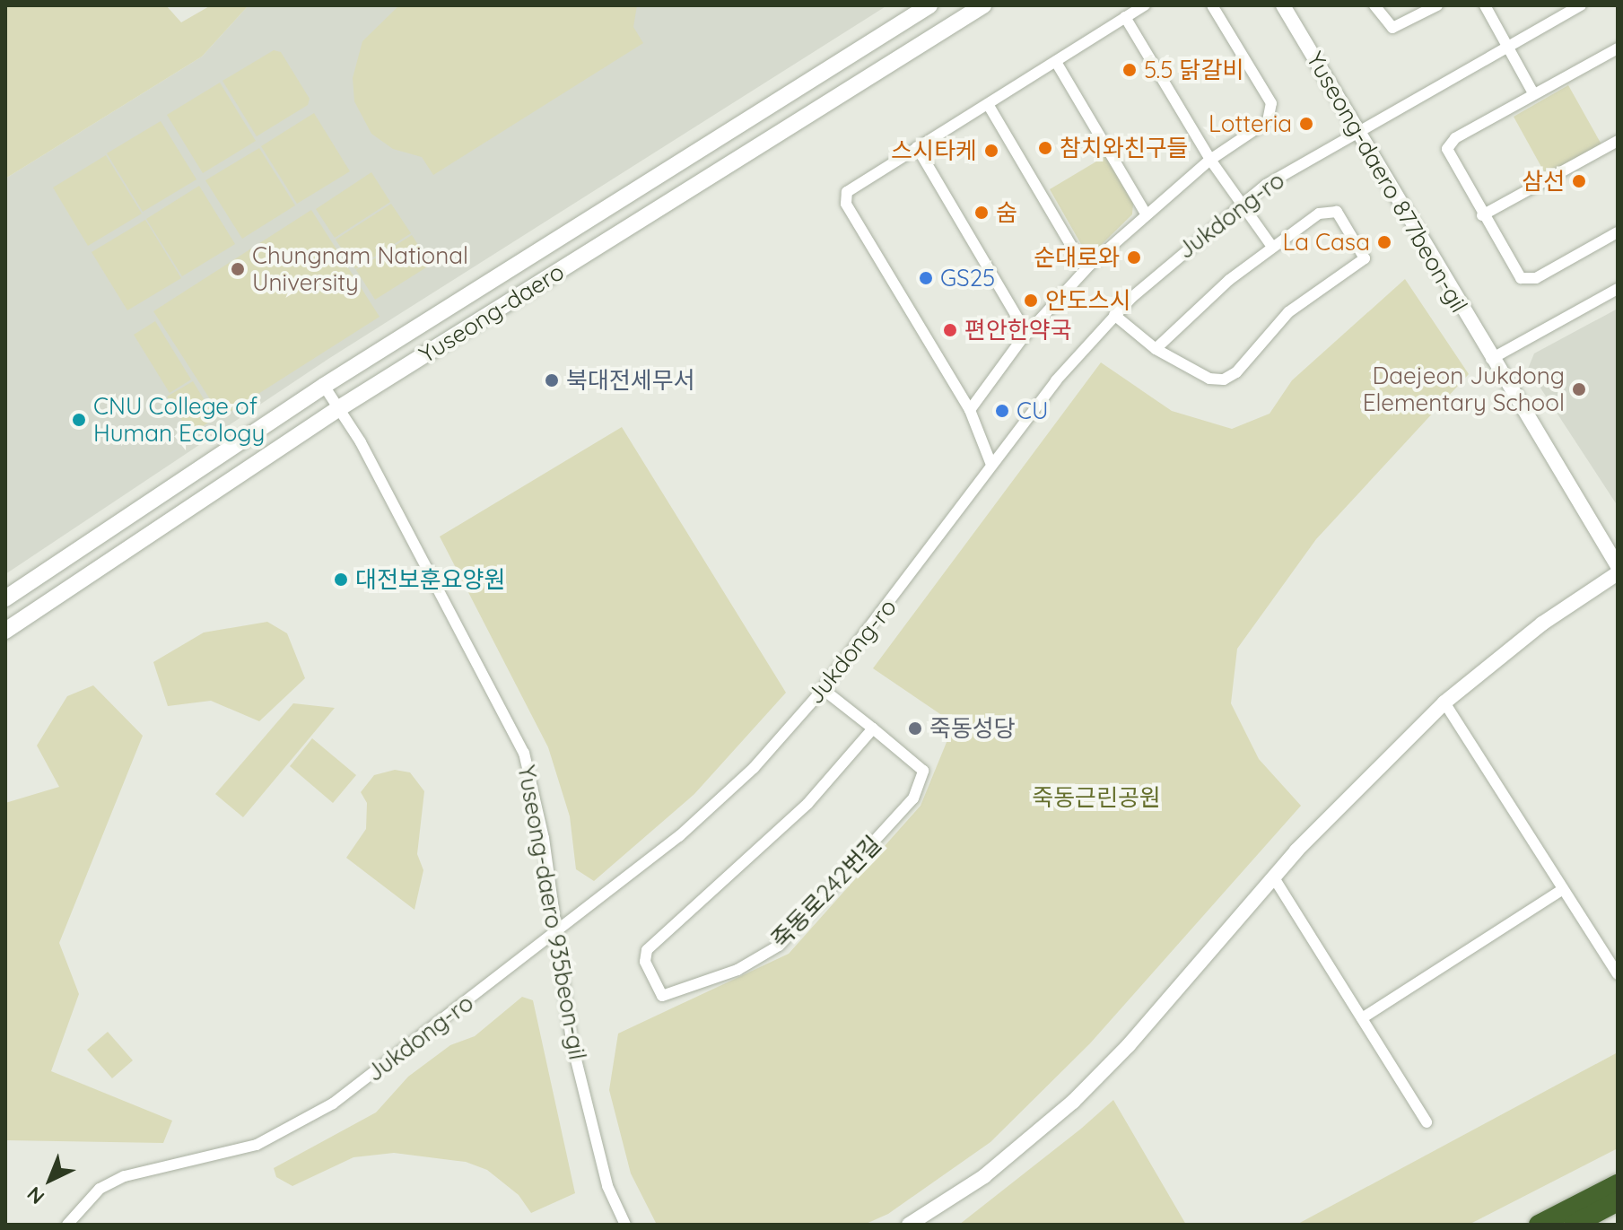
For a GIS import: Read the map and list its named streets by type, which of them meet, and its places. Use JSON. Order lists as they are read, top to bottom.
{
  "streets": {
    "main road": ["Yuseong-daero"],
    "street": [
      "Yuseong-daero 877beon-gil",
      "Jukdong-ro",
      "죽동로242번길",
      "Yuseong-daero 935beon-gil"
    ]
  },
  "crossings": [
    ["Yuseong-daero 877beon-gil", "Jukdong-ro"],
    ["Jukdong-ro", "죽동로242번길"],
    ["Jukdong-ro", "Yuseong-daero 935beon-gil"],
    ["Yuseong-daero", "Yuseong-daero 935beon-gil"]
  ],
  "parks": ["죽동근린공원"],
  "places": [
    "5.5 닭갈비",
    "Lotteria",
    "참치와친구들",
    "스시타케",
    "삼선",
    "숨",
    "La Casa",
    "순대로와",
    "Chungnam National University",
    "GS25",
    "안도스시",
    "편안한약국",
    "북대전세무서",
    "Daejeon Jukdong Elementary School",
    "CU",
    "CNU College of Human Ecology",
    "대전보훈요양원",
    "죽동성당"
  ],
  "north": "bottom left"
}
